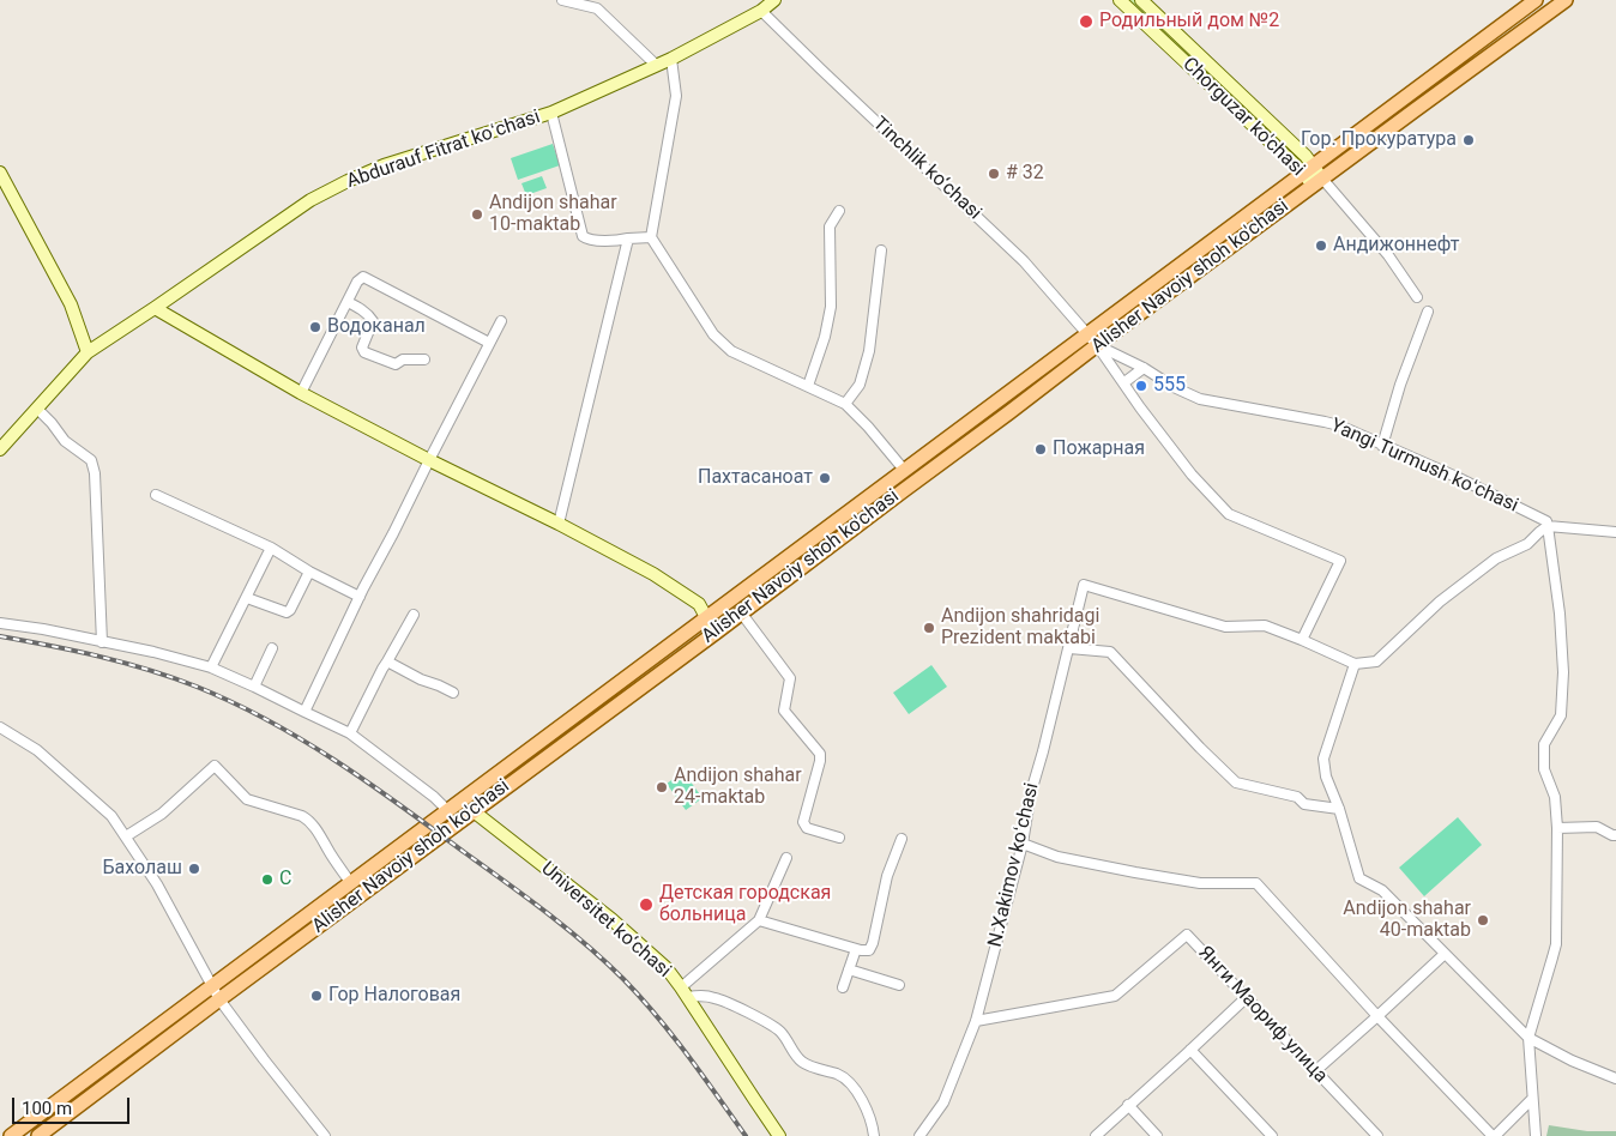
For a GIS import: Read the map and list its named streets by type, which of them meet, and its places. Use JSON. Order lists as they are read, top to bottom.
{
  "streets": {
    "main road": [
      "Chorguzar ko'chasi",
      "Abdurauf Fitrat koʻchasi",
      "Alisher Navoiy shoh ko'chasi",
      "Universitet kо‘chasi"
    ],
    "street": [
      "Tinchlik kо‘chasi",
      "Yangi Turmush koʻchasi",
      "N.Xakimov koʻchasi",
      "Янги Маориф улица"
    ]
  },
  "crossings": [
    ["Chorguzar ko'chasi", "Alisher Navoiy shoh ko'chasi"],
    ["Abdurauf Fitrat koʻchasi", "Tinchlik kо‘chasi"],
    ["Tinchlik kо‘chasi", "Alisher Navoiy shoh ko'chasi"],
    ["Tinchlik kо‘chasi", "Yangi Turmush koʻchasi"],
    ["Alisher Navoiy shoh ko'chasi", "Yangi Turmush koʻchasi"],
    ["Alisher Navoiy shoh ko'chasi", "Universitet kо‘chasi"],
    ["N.Xakimov koʻchasi", "Янги Маориф улица"]
  ],
  "places": [
    "Родильный дом №2",
    "Гор. Прокуратура",
    "# 32",
    "Andijon shahar 10-maktab",
    "Андижоннефт",
    "Водоканал",
    "555",
    "Пожарная",
    "Пахтасаноат",
    "Andijon shahridagi Prezident maktabi",
    "Andijon shahar 24-maktab",
    "Бахолаш",
    "С",
    "Детская городская больница",
    "Andijon shahar 40-maktab",
    "Гор Налоговая"
  ],
  "scale_bar": "100 m"
}
